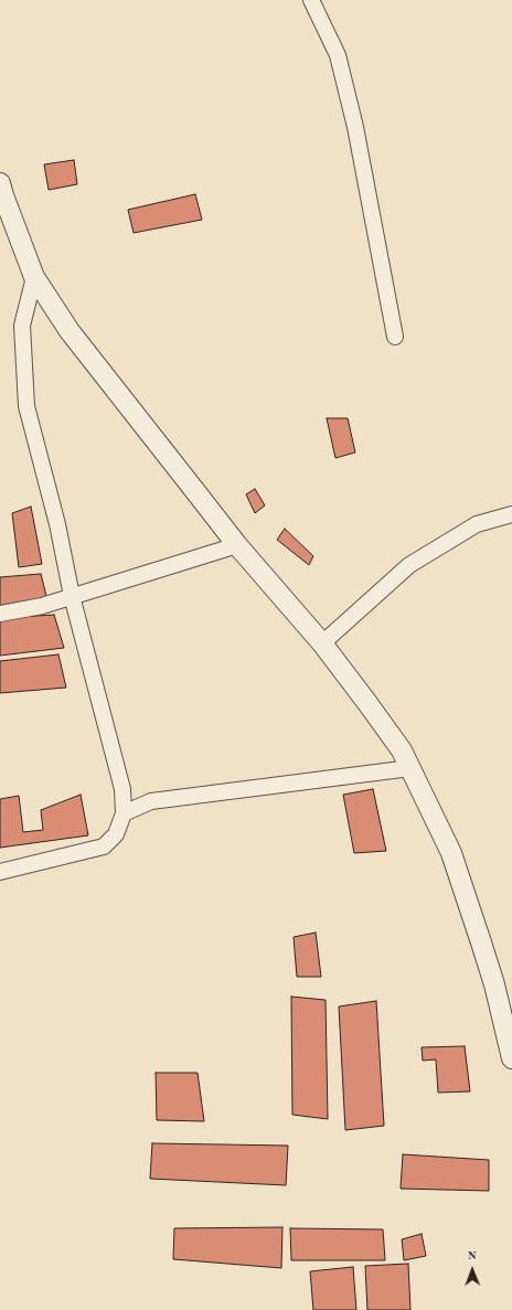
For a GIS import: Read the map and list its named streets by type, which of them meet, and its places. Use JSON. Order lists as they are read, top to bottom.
{
  "north": "top"
}
